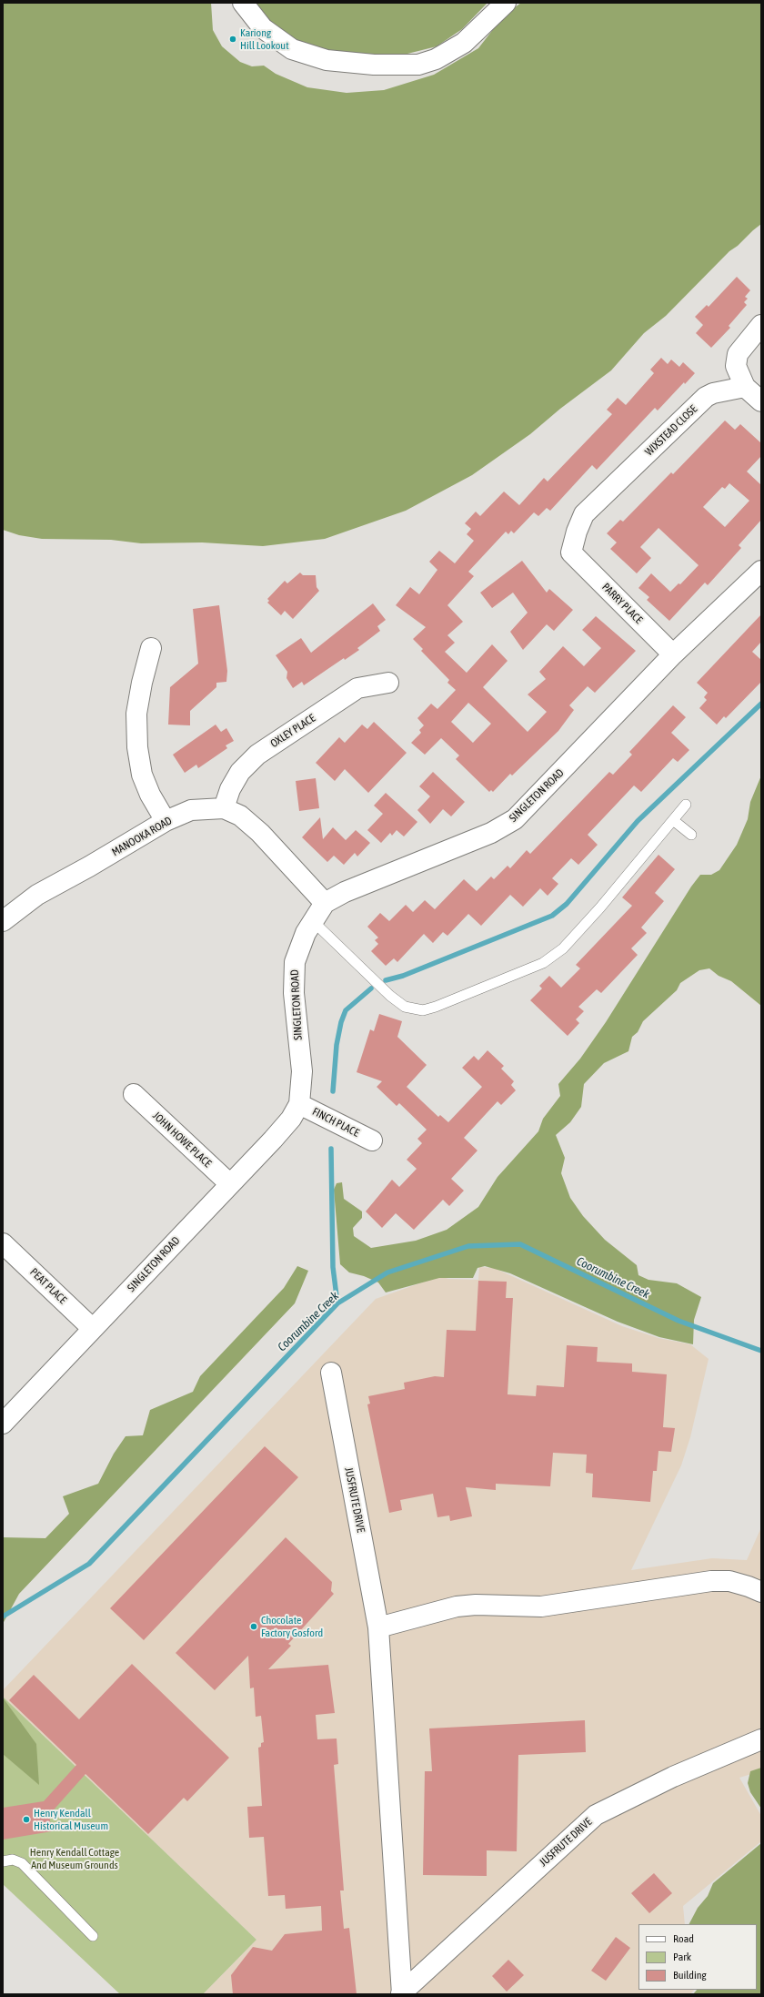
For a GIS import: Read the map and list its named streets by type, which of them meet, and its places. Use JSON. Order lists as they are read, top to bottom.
{
  "streets": {
    "street": [
      "WIXSTEAD CLOSE",
      "PARRY PLACE",
      "OXLEY PLACE",
      "SINGLETON ROAD",
      "MANOOKA ROAD",
      "FINCH PLACE",
      "JOHN HOWE PLACE",
      "PEAT PLACE",
      "JUSFRUTE DRIVE"
    ]
  },
  "crossings": [
    ["WIXSTEAD CLOSE", "PARRY PLACE"],
    ["PARRY PLACE", "SINGLETON ROAD"],
    ["OXLEY PLACE", "MANOOKA ROAD"],
    ["SINGLETON ROAD", "MANOOKA ROAD"],
    ["SINGLETON ROAD", "FINCH PLACE"],
    ["SINGLETON ROAD", "JOHN HOWE PLACE"],
    ["SINGLETON ROAD", "PEAT PLACE"]
  ],
  "water": ["Coorumbine Creek"],
  "parks": ["Henry Kendall Cottage And Museum Grounds"],
  "places": ["Kariong Hill Lookout", "Chocolate Factory Gosford", "Henry Kendall Historical Museum"],
  "legend": ["Road", "Park", "Building"]
}
